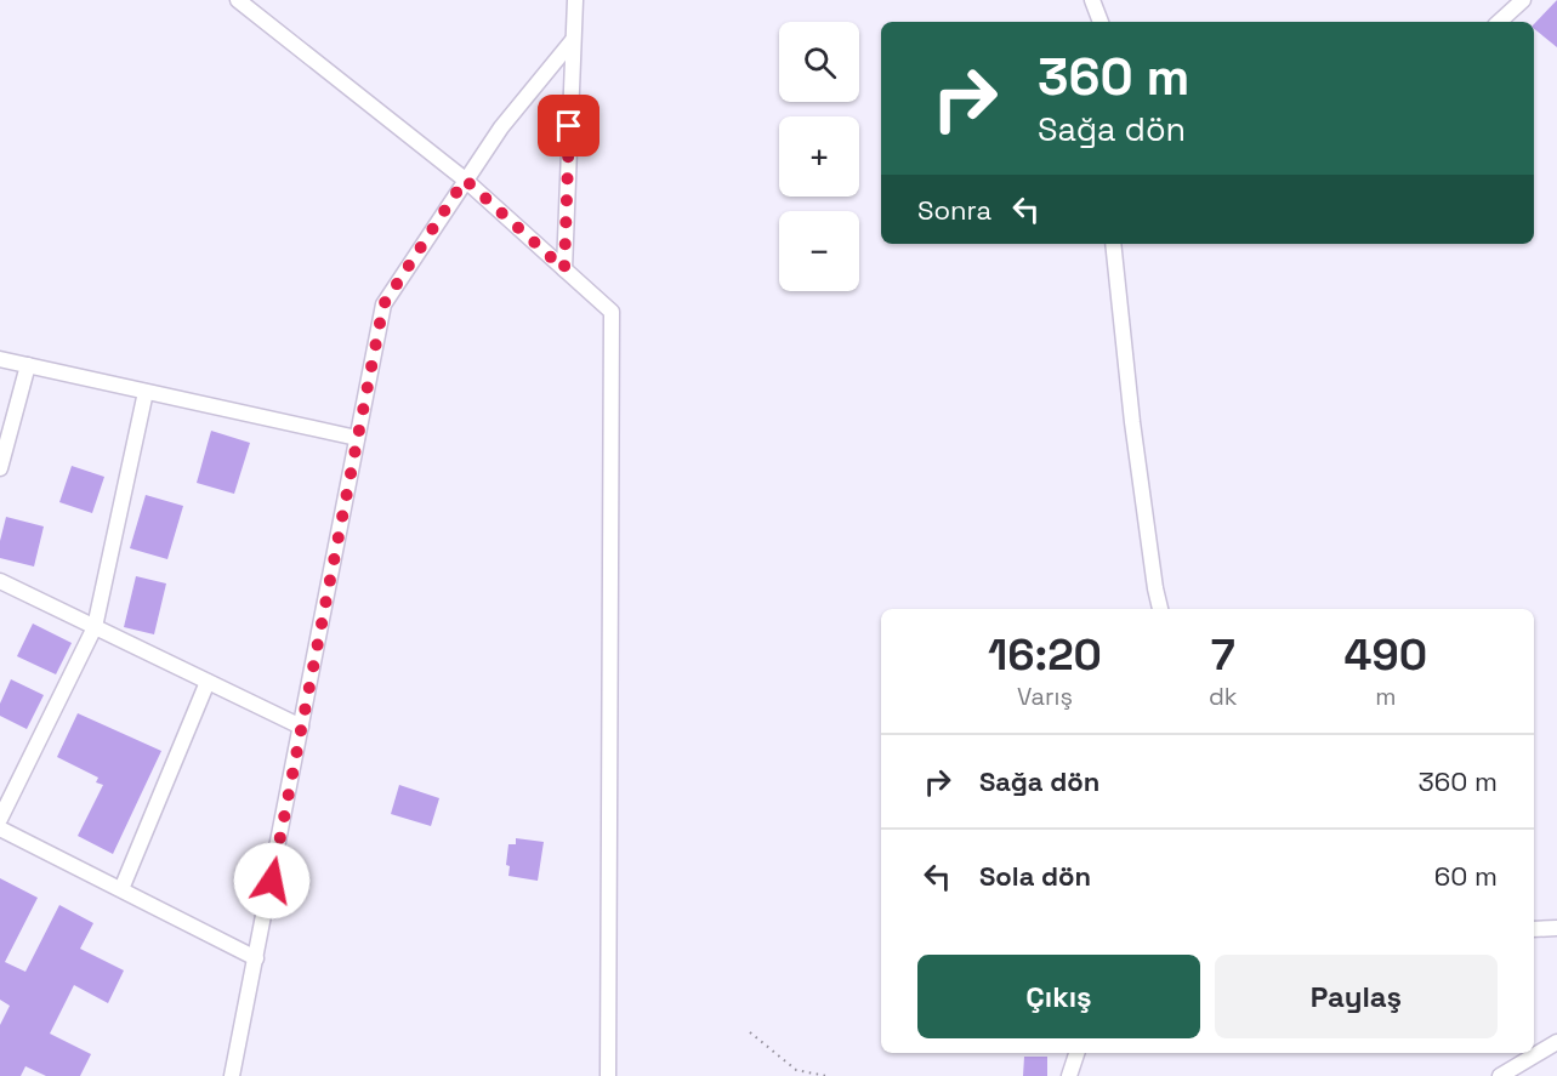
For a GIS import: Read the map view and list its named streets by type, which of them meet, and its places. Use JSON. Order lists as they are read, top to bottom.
{
  "page": {
    "map_buttons": ["+", "−"],
    "turn": ["360 m", "Sağa dön"],
    "then": "Sonra",
    "eta": [
      "16:20",
      "Varış",
      "7",
      "dk",
      "490",
      "m"
    ],
    "list": [
      {
        "name": "Sağa dön",
        "value": "360 m"
      },
      {
        "name": "Sola dön",
        "value": "60 m"
      }
    ],
    "buttons": ["Çıkış", "Paylaş"]
  }
}
